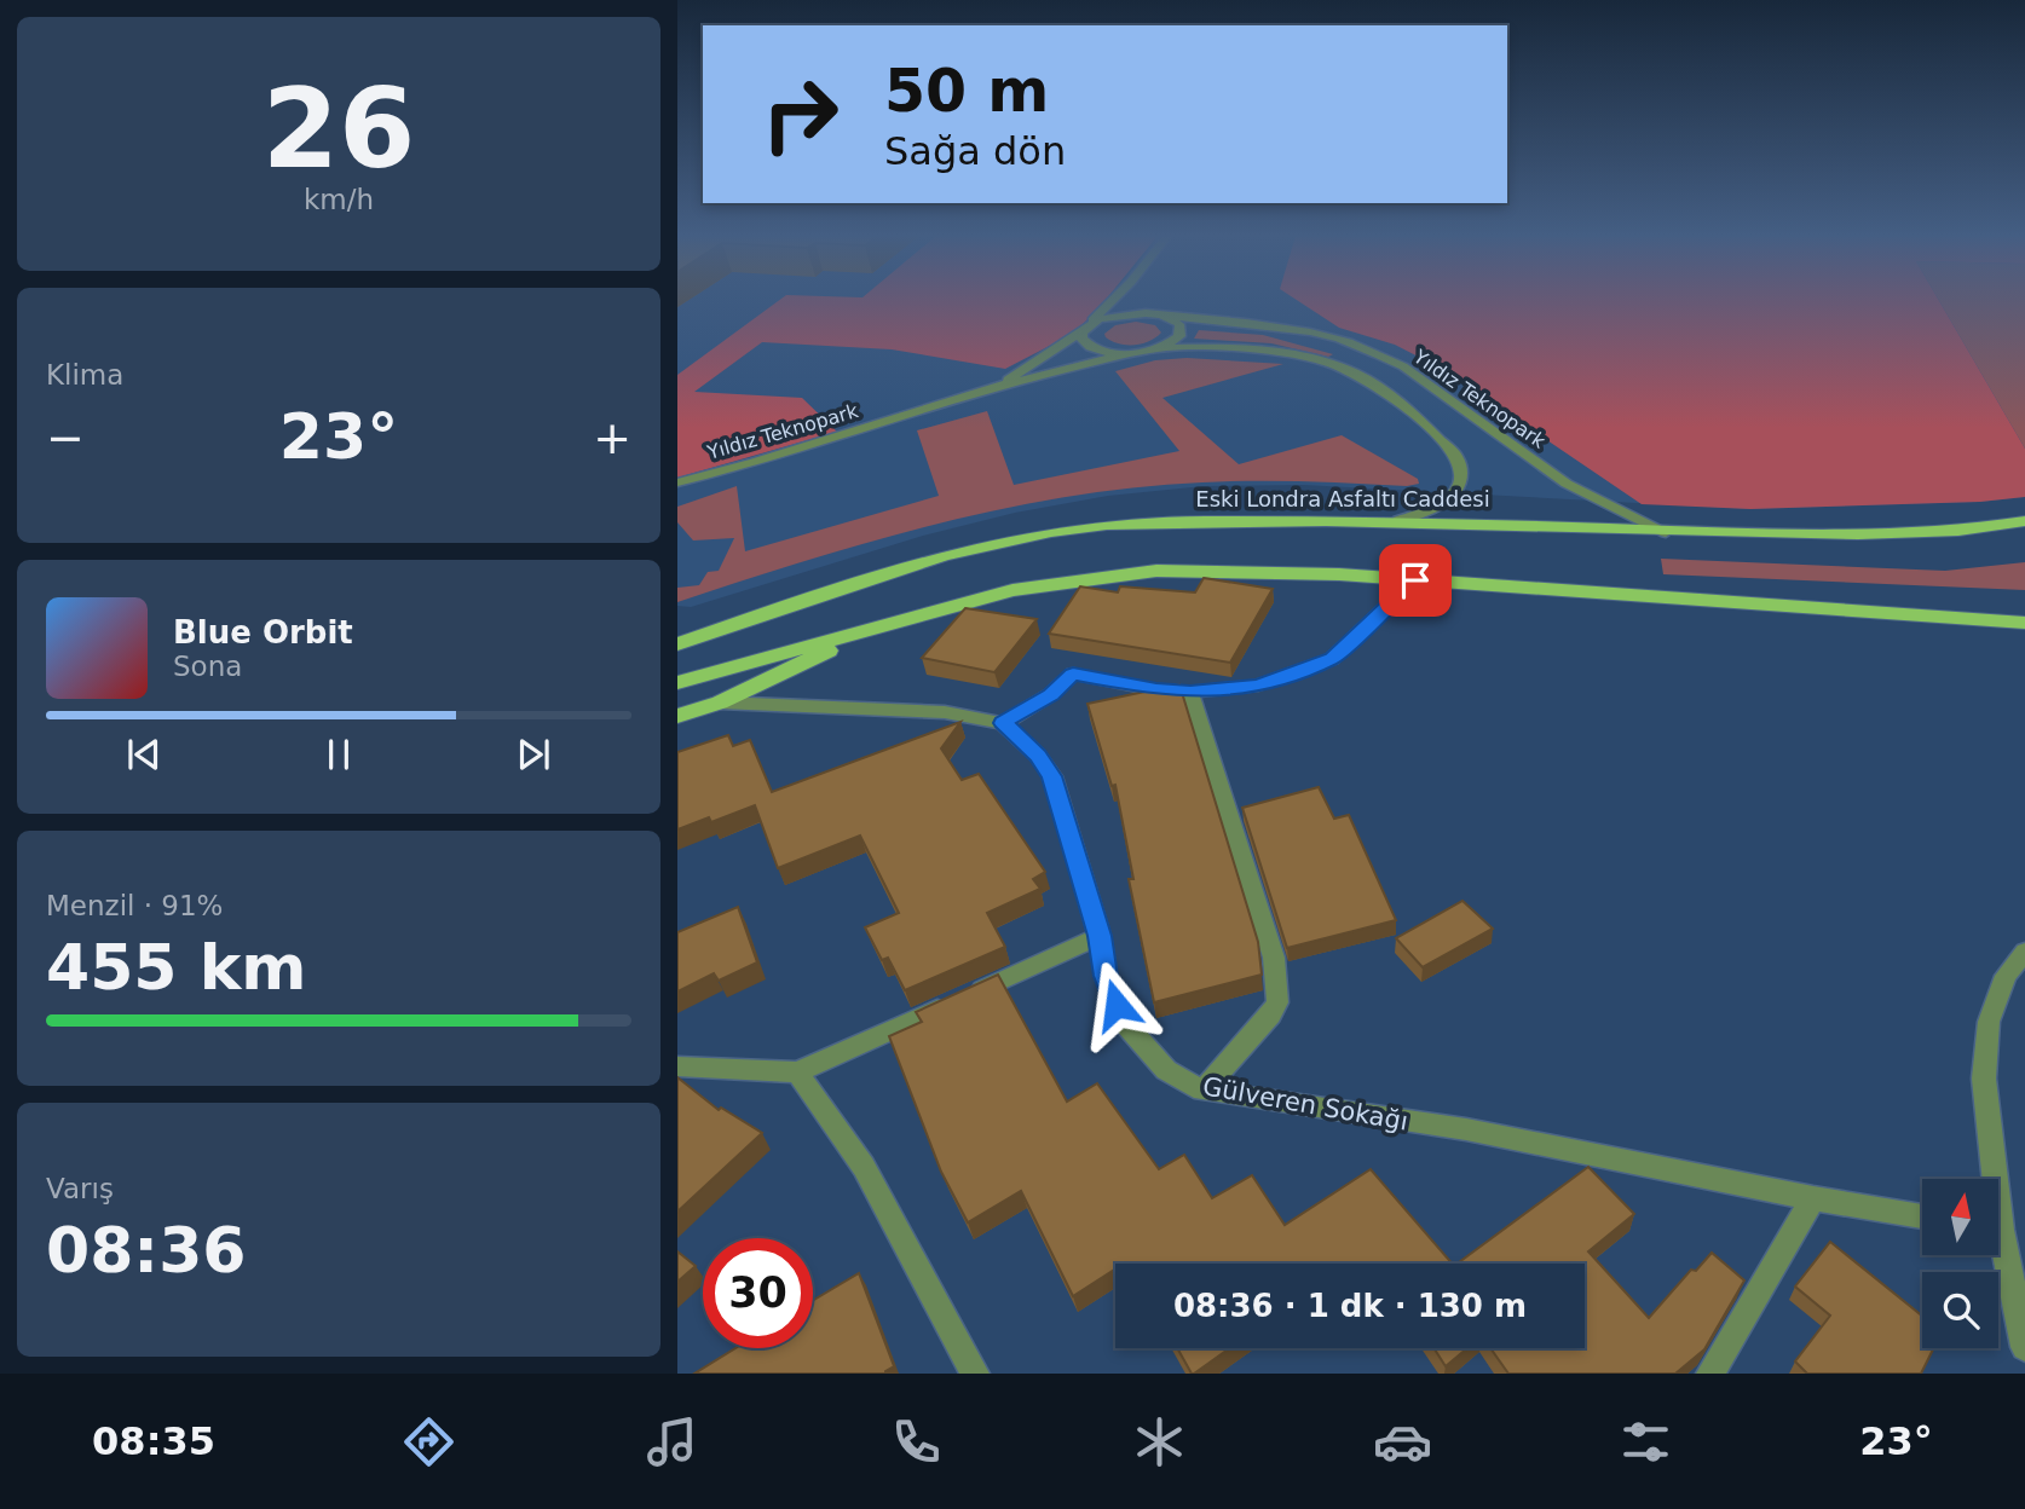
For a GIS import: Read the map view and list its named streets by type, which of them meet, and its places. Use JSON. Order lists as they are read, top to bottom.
{
  "streets": {
    "main road": ["Eski Londra Asfaltı Caddesi"],
    "street": ["Yıldız Teknopark", "Gülveren Sokağı"]
  },
  "crossings": [
    ["Yıldız Teknopark", "Eski Londra Asfaltı Caddesi"]
  ],
  "north": "top",
  "page": {
    "tile": [
      ["26", "km/h"],
      "Klima",
      ["Menzil · 91%", "455 km"],
      ["Varış", "08:36"]
    ],
    "turn": ["50 m", "Sağa dön"],
    "heat": ["−", "23°", "+"],
    "song": ["Blue Orbit", "Sona"],
    "limit": "30",
    "trip": "08:36 · 1 dk · 130 m",
    "tabs": ["08:35", "23°"]
  }
}
